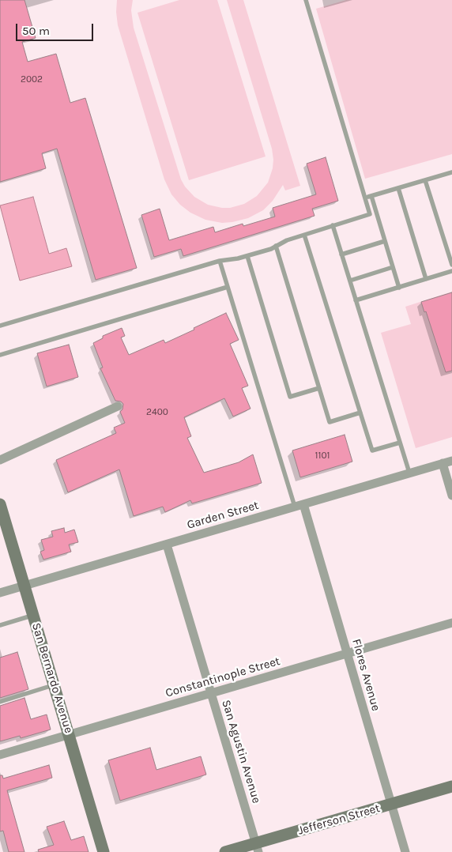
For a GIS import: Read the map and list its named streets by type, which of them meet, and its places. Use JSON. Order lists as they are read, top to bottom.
{
  "streets": {
    "main road": ["San Bernardo Avenue", "Jefferson Street"],
    "street": [
      "Garden Street",
      "Flores Avenue",
      "Constantinople Street",
      "San Agustin Avenue"
    ]
  },
  "crossings": [
    ["Garden Street", "Flores Avenue"],
    ["Garden Street", "San Bernardo Avenue"],
    ["Garden Street", "San Agustin Avenue"],
    ["Flores Avenue", "Constantinople Street"],
    ["Flores Avenue", "Jefferson Street"],
    ["Constantinople Street", "San Bernardo Avenue"],
    ["Constantinople Street", "San Agustin Avenue"],
    ["San Agustin Avenue", "Jefferson Street"]
  ],
  "house_numbers": ["2002", "2400", "1101"],
  "scale_bar": "50 m"
}
